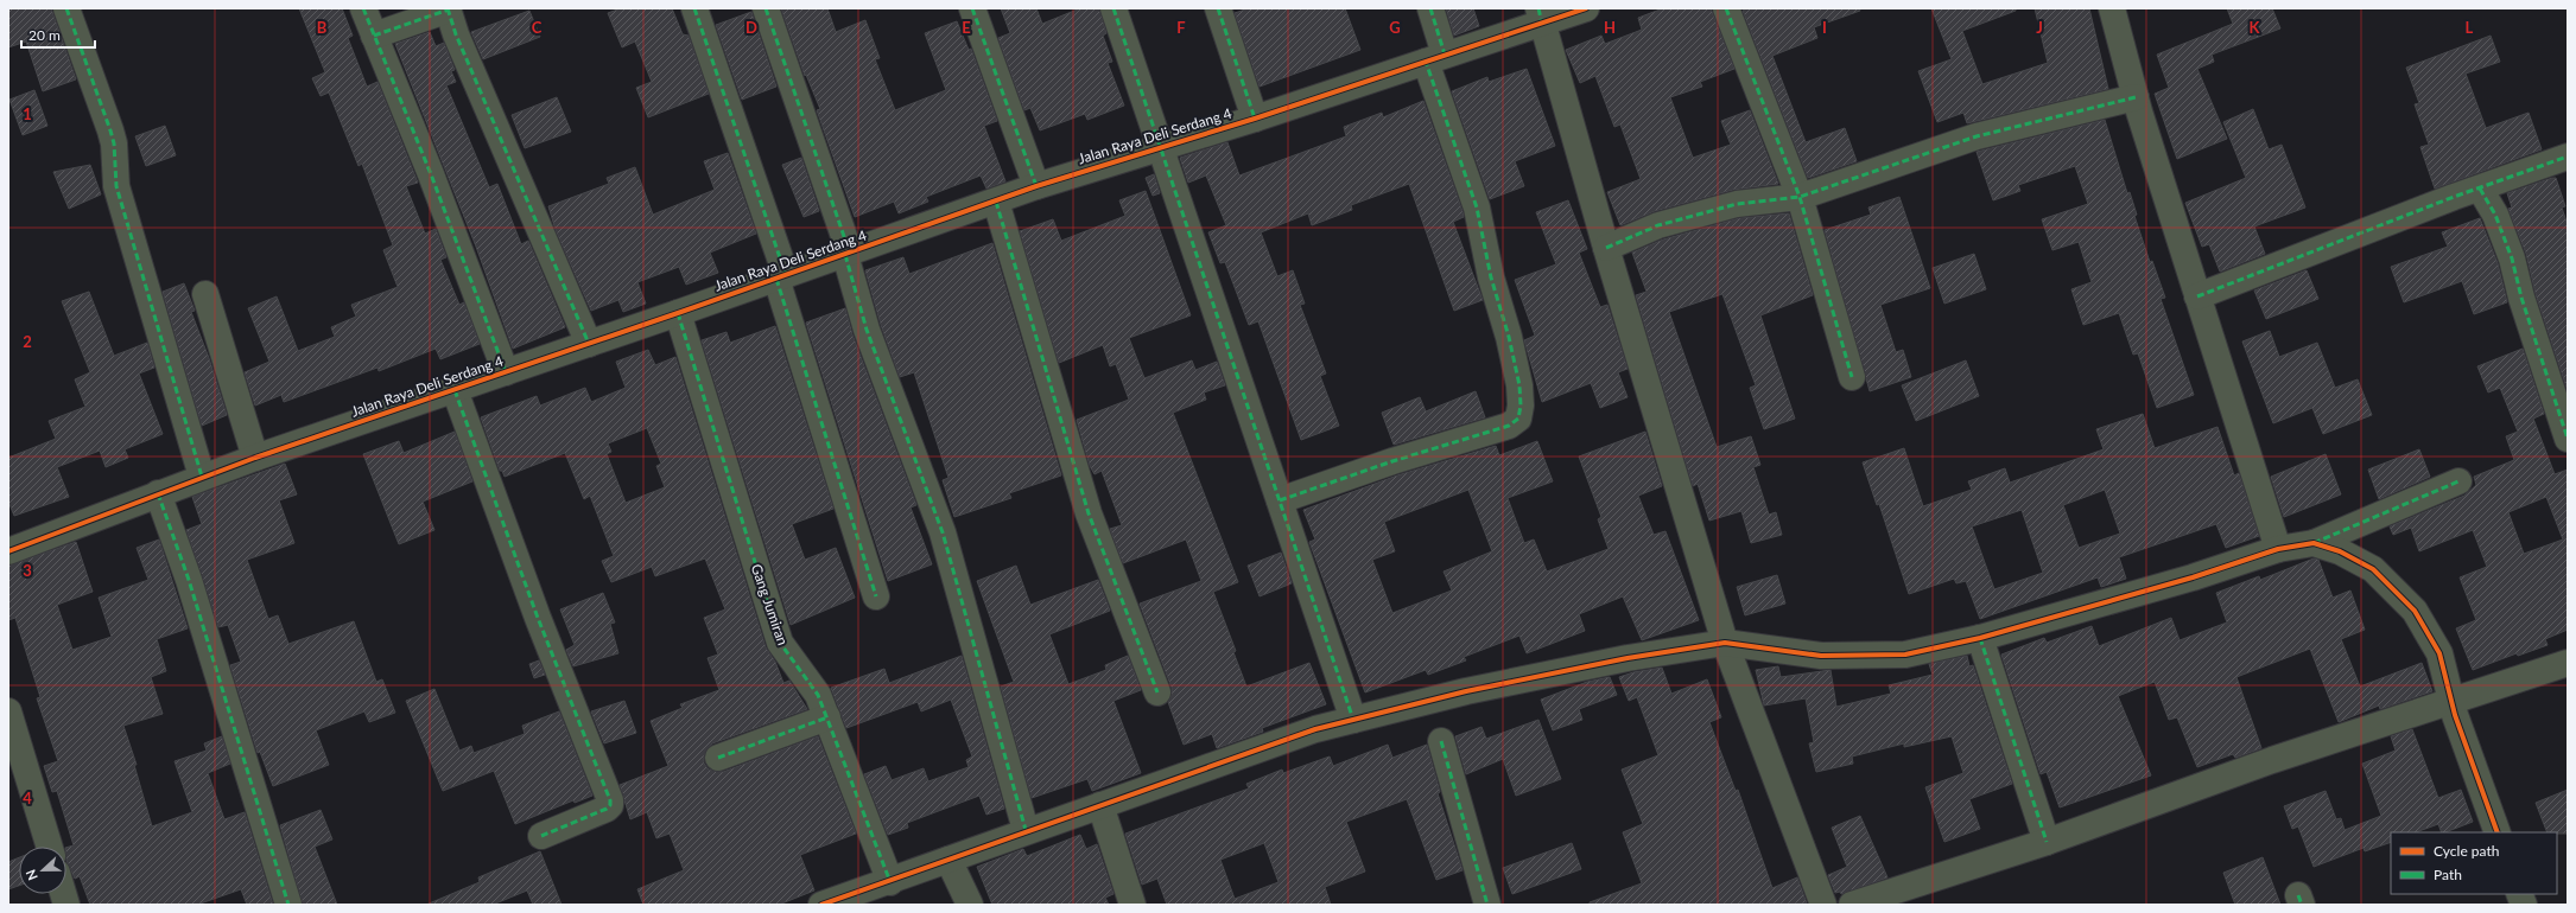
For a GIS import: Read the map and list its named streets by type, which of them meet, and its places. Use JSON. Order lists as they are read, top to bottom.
{
  "streets": {
    "street": ["Jalan Raya Deli Serdang 4", "Gang Jumiran"]
  },
  "crossings": [
    ["Jalan Raya Deli Serdang 4", "Gang Jumiran"]
  ],
  "legend": ["Cycle path", "Path"],
  "scale_bar": "20 m",
  "north": "left",
  "grid": {
    "columns": [
      "B",
      "C",
      "D",
      "E",
      "F",
      "G",
      "H",
      "I",
      "J",
      "K",
      "L"
    ],
    "rows": [
      "1",
      "2",
      "3",
      "4"
    ]
  }
}
